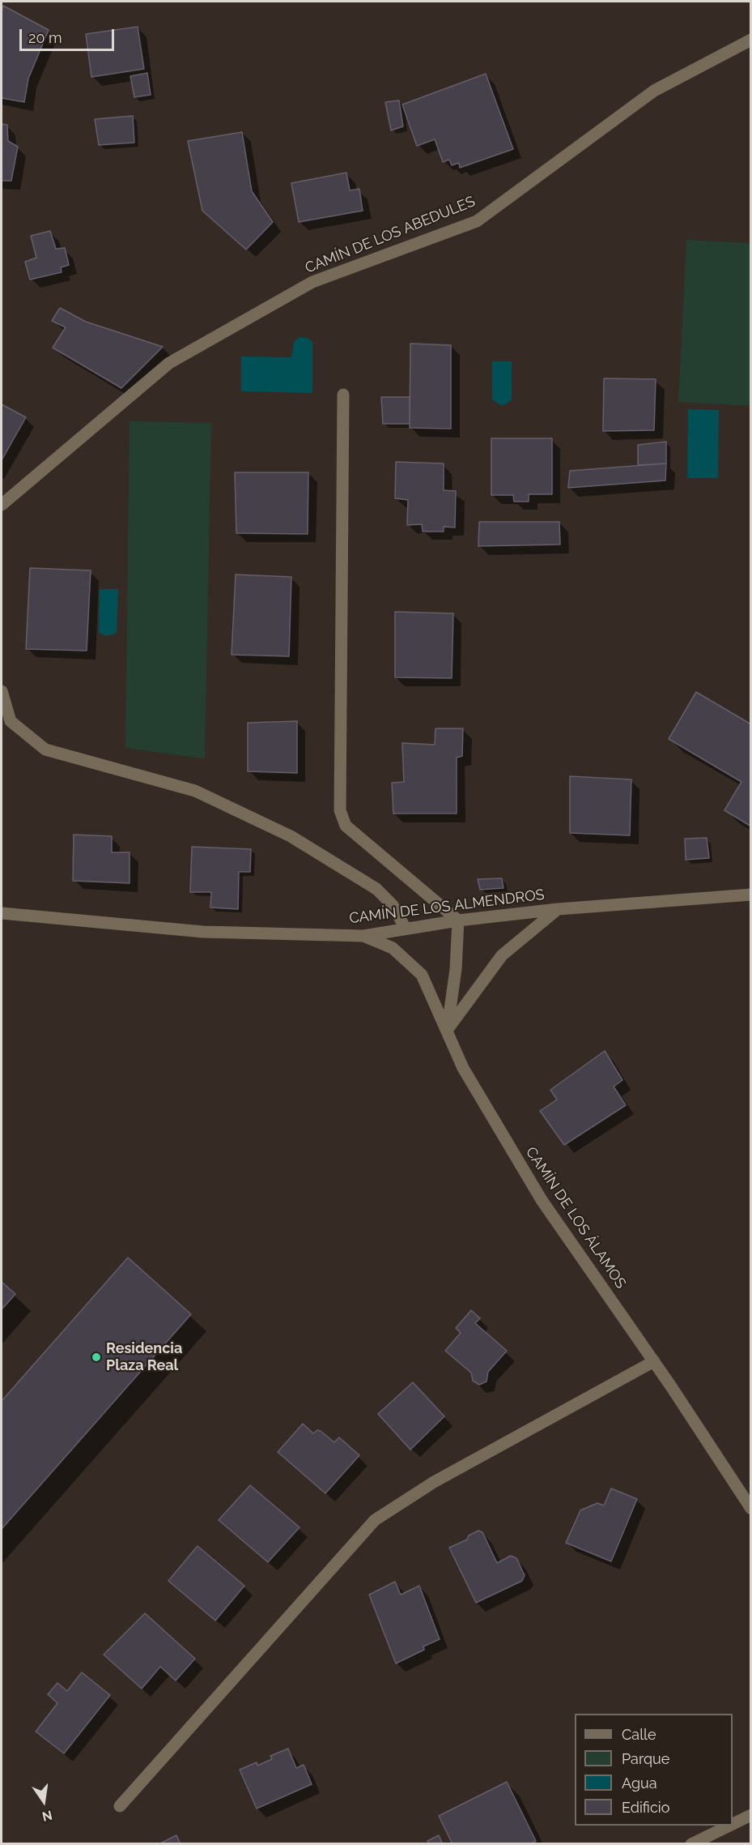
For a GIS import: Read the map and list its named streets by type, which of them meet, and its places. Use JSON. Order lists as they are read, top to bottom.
{
  "streets": {
    "street": ["CAMÍN DE LOS ABEDULES", "CAMÍN DE LOS ALMENDROS", "CAMÍN DE LOS ÁLAMOS"]
  },
  "crossings": [
    ["CAMÍN DE LOS ALMENDROS", "CAMÍN DE LOS ÁLAMOS"]
  ],
  "places": ["Residencia Plaza Real"],
  "legend": [
    "Calle",
    "Parque",
    "Agua",
    "Edificio"
  ],
  "scale_bar": "20 m",
  "north": "bottom"
}
